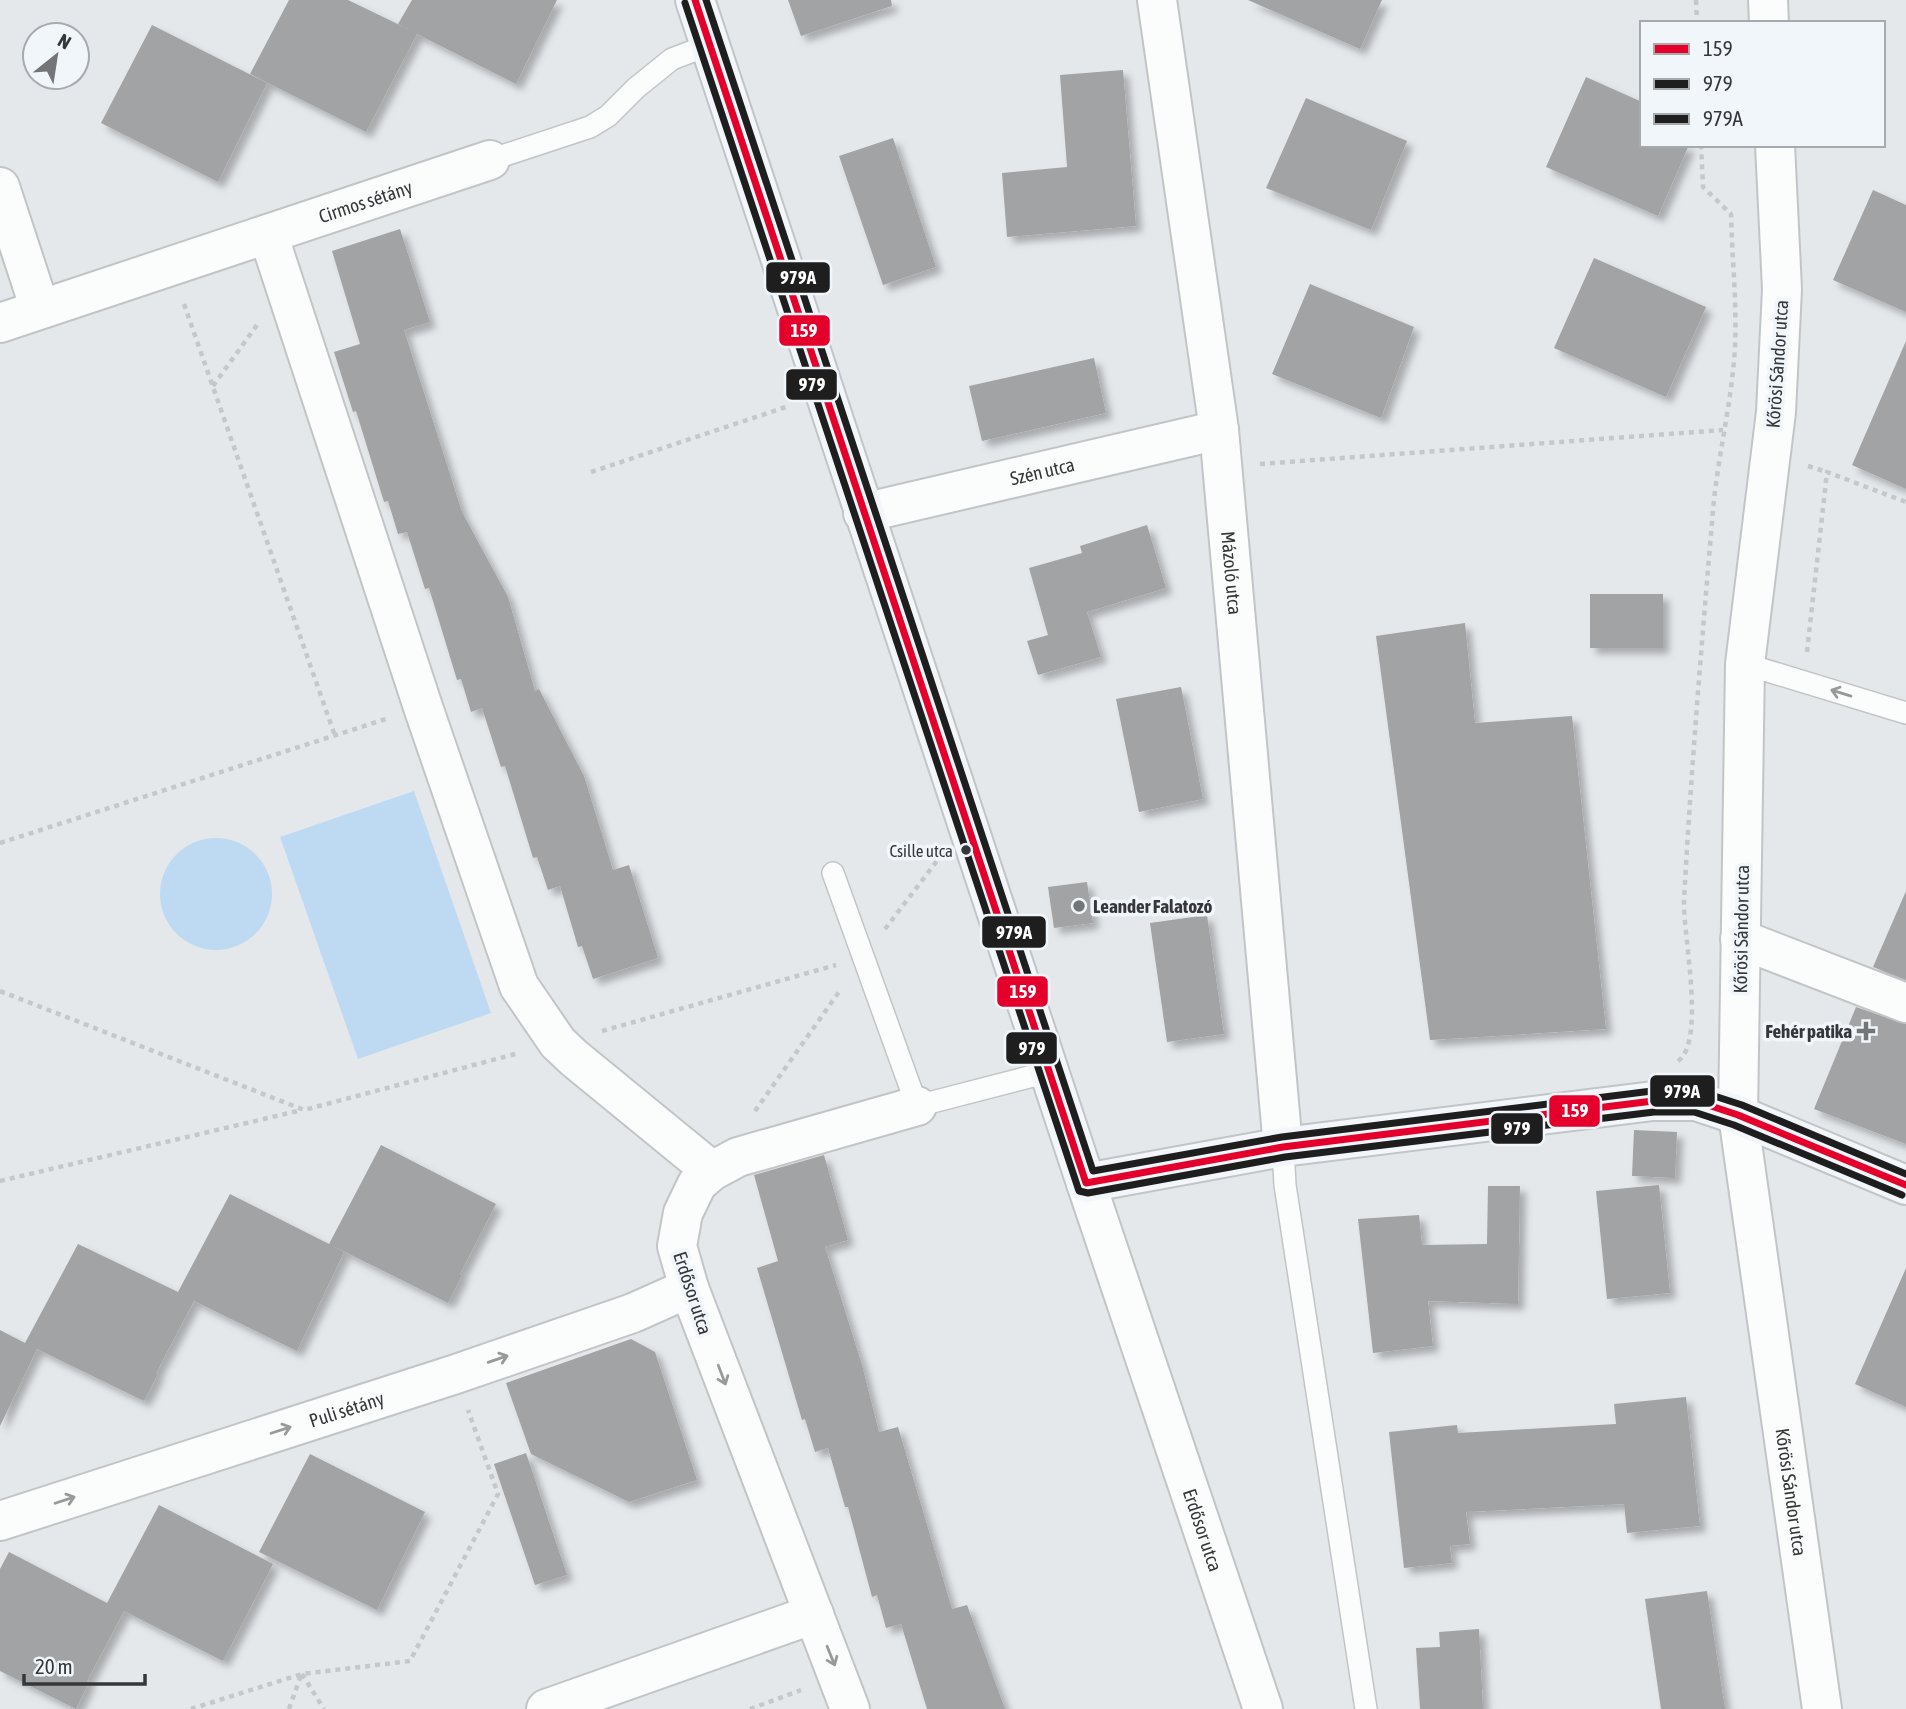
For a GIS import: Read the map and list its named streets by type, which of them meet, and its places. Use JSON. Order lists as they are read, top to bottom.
{
  "streets": {
    "street": [
      "Cirmos sétány",
      "Kőrösi Sándor utca",
      "Szén utca",
      "Mázoló utca",
      "Erdősor utca",
      "Puli sétány"
    ]
  },
  "crossings": [
    ["Cirmos sétány", "Erdősor utca"],
    ["Szén utca", "Mázoló utca"],
    ["Szén utca", "Erdősor utca"],
    ["Erdősor utca", "Puli sétány"]
  ],
  "places": {
    "other": ["Csille utca", "Leander Falatozó"],
    "health": ["Fehér patika"]
  },
  "lines": ["transit line 159", "transit line 979A", "transit line 979"],
  "legend": ["159", "979", "979A"],
  "scale_bar": "20 m",
  "north": "top right"
}
